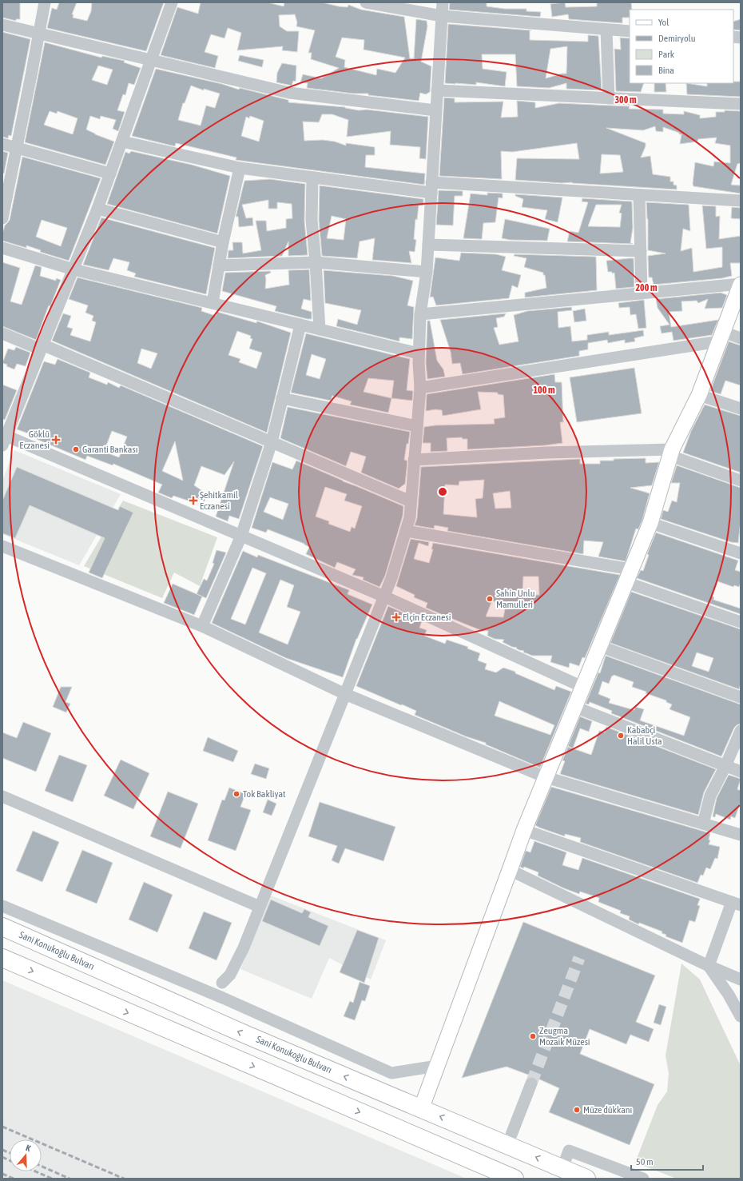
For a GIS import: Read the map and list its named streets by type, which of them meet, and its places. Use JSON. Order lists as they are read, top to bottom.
{
  "streets": {
    "highway": ["Sani Konukoğlu Bulvarı"]
  },
  "places": {
    "health": ["Göklü Eczanesi", "Şehitkamil Eczanesi", "Elçin Eczanesi"],
    "other": [
      "Garanti Bankası",
      "Sahin Unlu Mamulleri",
      "Kababçi Halil Usta",
      "Tok Bakliyat",
      "Zeugma Mozaik Müzesi",
      "Müze dükkanı"
    ]
  },
  "legend": [
    "Yol",
    "Demiryolu",
    "Park",
    "Bina"
  ],
  "scale_bar": "50 m",
  "north": "top",
  "rings": ["300 m", "200 m", "100 m"]
}
